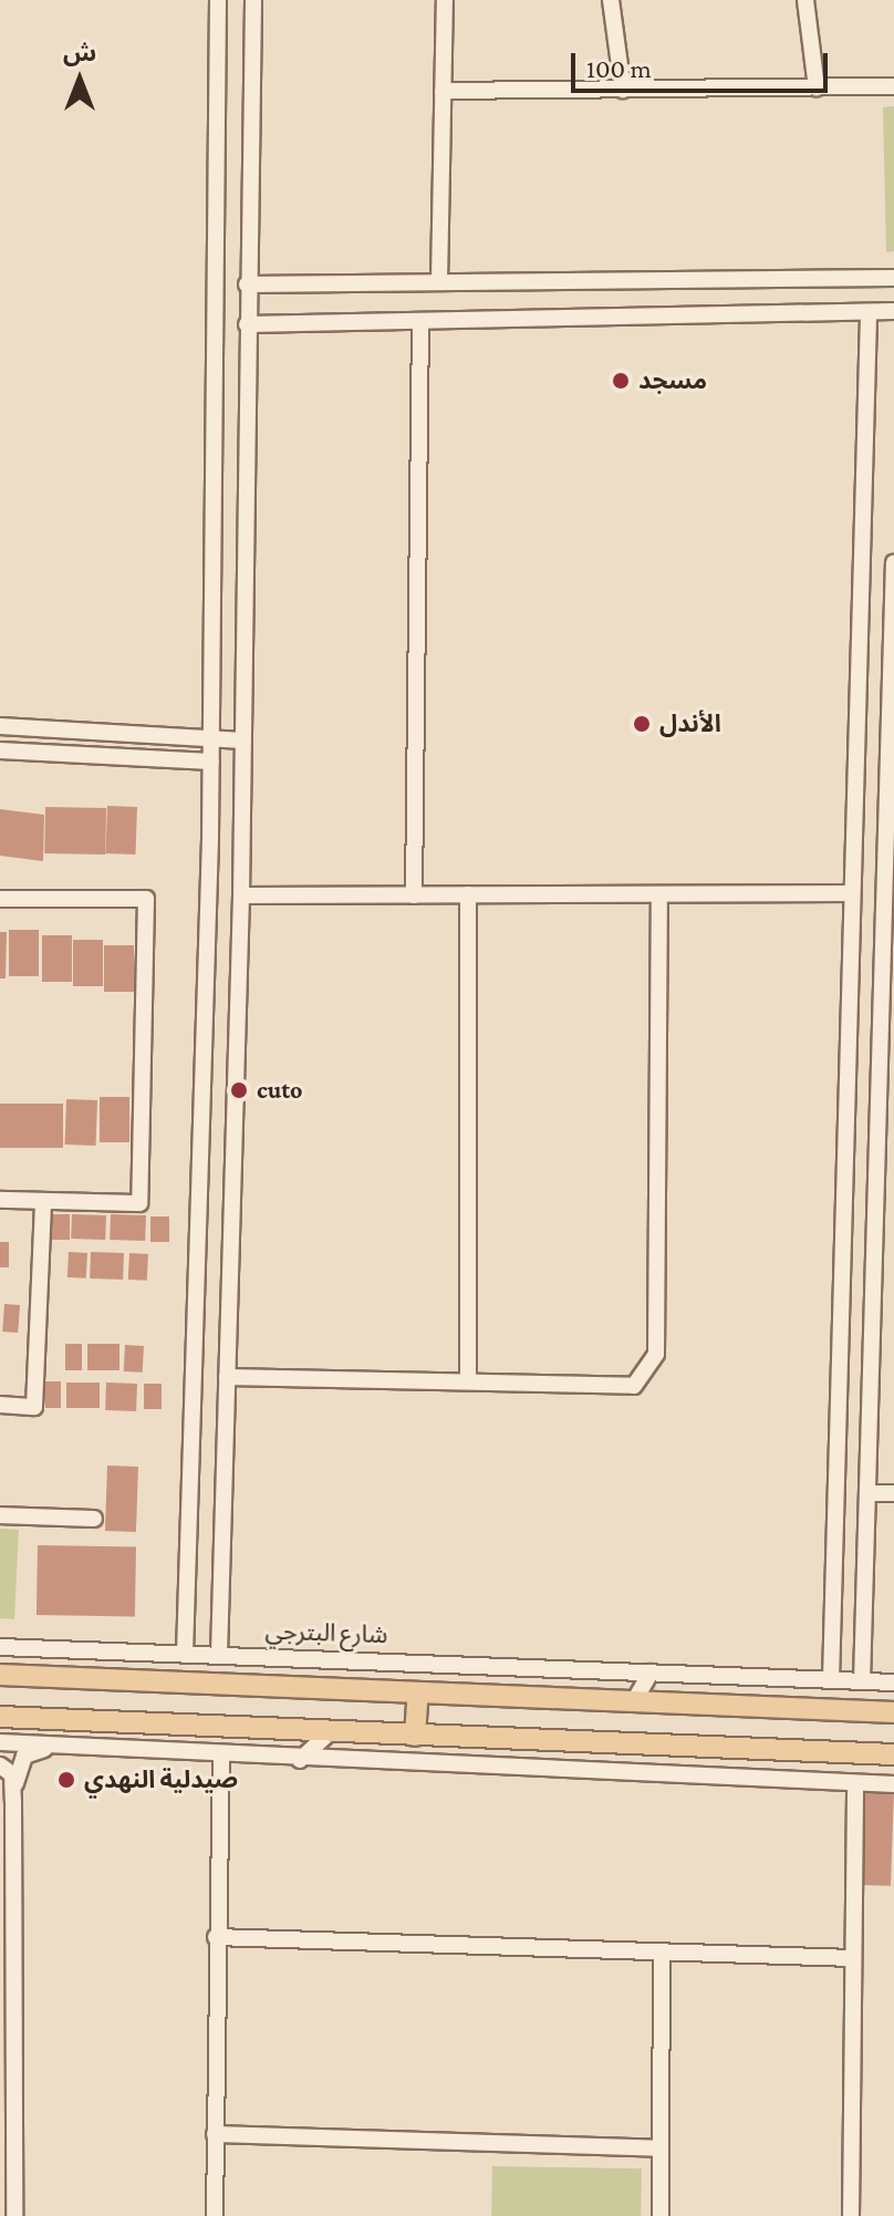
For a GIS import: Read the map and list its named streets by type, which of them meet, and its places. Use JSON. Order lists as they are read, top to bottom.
{
  "streets": {
    "street": ["شارع البترجي"]
  },
  "places": [
    "مسجد",
    "الأندل",
    "cuto",
    "صيدلية النهدي"
  ],
  "scale_bar": "100 m",
  "north": "top"
}
